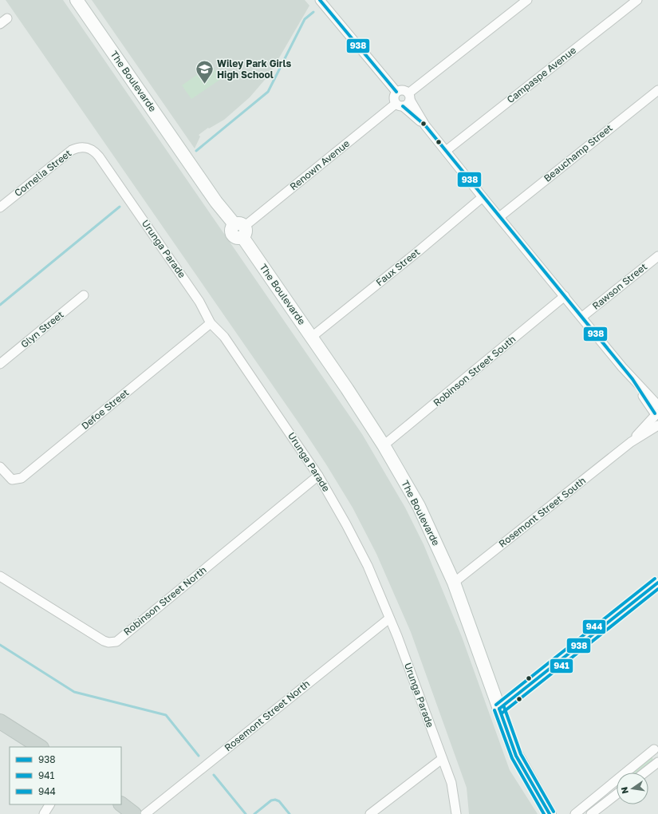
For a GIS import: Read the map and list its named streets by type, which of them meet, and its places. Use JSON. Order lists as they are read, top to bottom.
{
  "streets": {
    "street": [
      "Campaspe Avenue",
      "The Boulevarde",
      "Beauchamp Street",
      "Renown Avenue",
      "Cornelia Street",
      "Urunga Parade",
      "Faux Street",
      "Rawson Street",
      "Glyn Street",
      "Robinson Street South",
      "Defoe Street",
      "Rosemont Street South",
      "Robinson Street North",
      "Rosemont Street North"
    ]
  },
  "crossings": [
    ["The Boulevarde", "Renown Avenue"],
    ["The Boulevarde", "Faux Street"],
    ["The Boulevarde", "Robinson Street South"],
    ["The Boulevarde", "Rosemont Street South"],
    ["Cornelia Street", "Urunga Parade"],
    ["Urunga Parade", "Defoe Street"],
    ["Urunga Parade", "Robinson Street North"],
    ["Urunga Parade", "Rosemont Street North"]
  ],
  "places": {
    "school or university": ["Wiley Park Girls High School"]
  },
  "lines": ["transit line 938", "transit line 944", "transit line 941"],
  "legend": ["938", "941", "944"],
  "north": "left"
}
